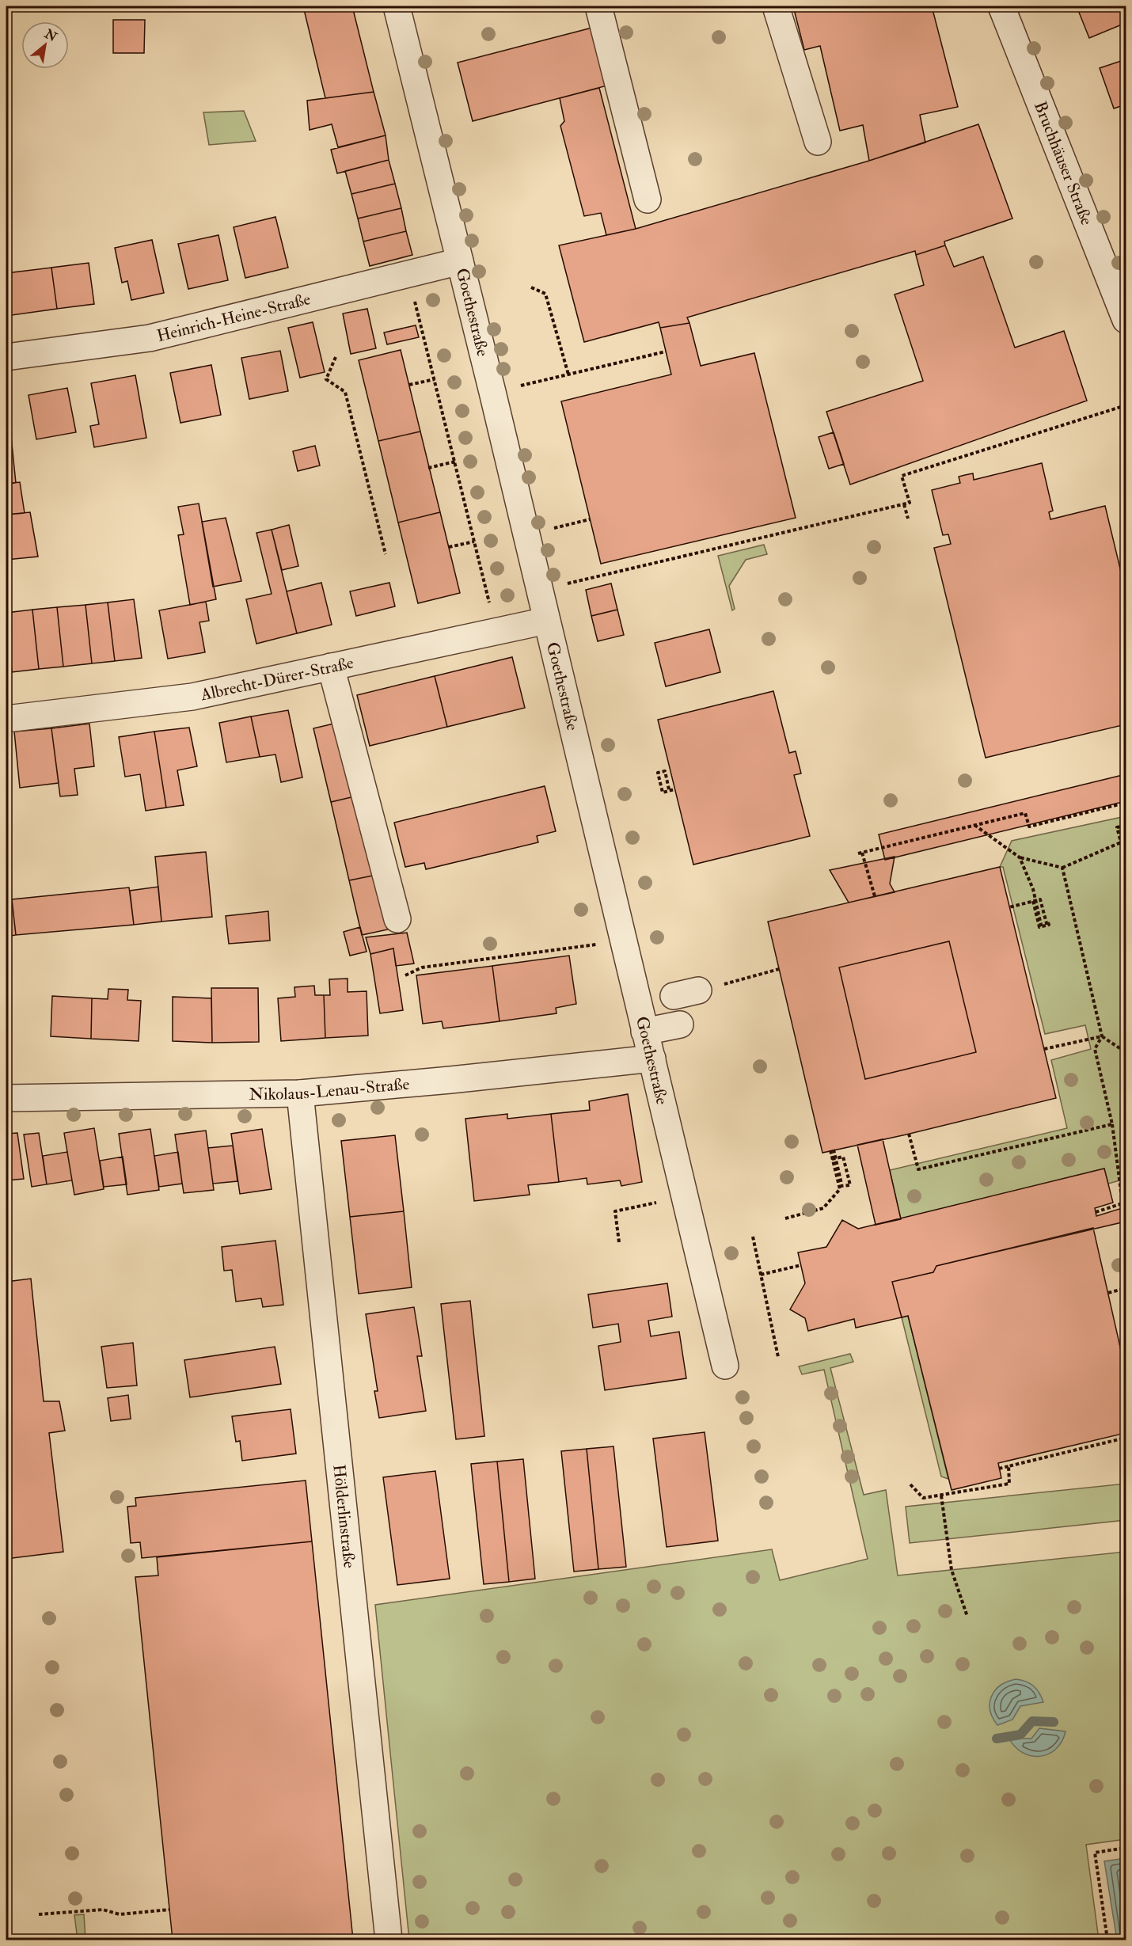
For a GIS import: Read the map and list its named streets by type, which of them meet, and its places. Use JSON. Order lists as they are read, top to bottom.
{
  "streets": {
    "street": [
      "Bruchhäuser Straße",
      "Goethestraße",
      "Heinrich-Heine-Straße",
      "Albrecht-Dürer-Straße",
      "Nikolaus-Lenau-Straße",
      "Hölderlinstraße"
    ]
  },
  "crossings": [
    ["Goethestraße", "Heinrich-Heine-Straße"],
    ["Goethestraße", "Albrecht-Dürer-Straße"],
    ["Goethestraße", "Nikolaus-Lenau-Straße"],
    ["Nikolaus-Lenau-Straße", "Hölderlinstraße"]
  ],
  "north": "top right"
}
